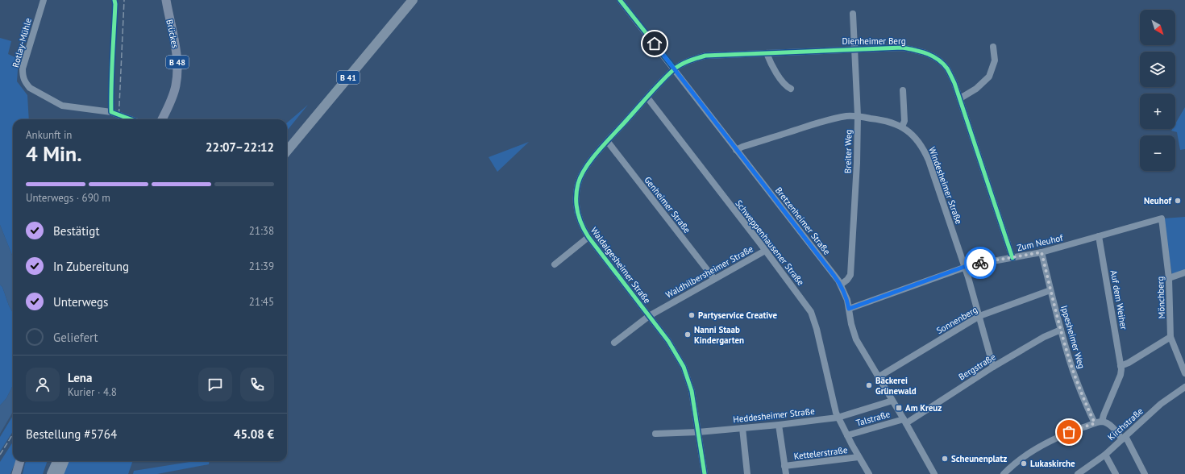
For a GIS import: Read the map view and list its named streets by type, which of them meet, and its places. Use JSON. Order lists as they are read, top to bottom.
{
  "streets": {
    "highway": ["B 41"],
    "main road": ["Brückes", "B 48"],
    "street": [
      "Dienheimer Berg",
      "Rotlay-Mühle",
      "Breiter Weg",
      "Windesheimer Straße",
      "Genheimer Straße",
      "Bretzenheimer Straße",
      "Schweppenhausener Straße",
      "Zum Neuhof",
      "Waldalgesheimer Straße",
      "Waldhilbersheimer Straße",
      "Mönchberg",
      "Auf dem Weiher",
      "Sonnenberg",
      "Ippesheimer Weg",
      "Bergstraße",
      "Heddesheimer Straße",
      "Talstraße",
      "Kirchstraße",
      "Kettelerstraße"
    ]
  },
  "crossings": [
    ["Dienheimer Berg", "Breiter Weg"],
    ["Dienheimer Berg", "Bretzenheimer Straße"],
    ["Dienheimer Berg", "Zum Neuhof"],
    ["Dienheimer Berg", "Waldalgesheimer Straße"],
    ["Breiter Weg", "Windesheimer Straße"],
    ["Breiter Weg", "Bretzenheimer Straße"],
    ["Windesheimer Straße", "Bretzenheimer Straße"],
    ["Windesheimer Straße", "Zum Neuhof"],
    ["Windesheimer Straße", "Sonnenberg"],
    ["Windesheimer Straße", "Bergstraße"],
    ["Genheimer Straße", "Waldalgesheimer Straße"],
    ["Genheimer Straße", "Waldhilbersheimer Straße"],
    ["Bretzenheimer Straße", "Zum Neuhof"],
    ["Bretzenheimer Straße", "Waldalgesheimer Straße"],
    ["Bretzenheimer Straße", "Sonnenberg"],
    ["Bretzenheimer Straße", "Bergstraße"],
    ["Bretzenheimer Straße", "Heddesheimer Straße"],
    ["Bretzenheimer Straße", "Talstraße"],
    ["Schweppenhausener Straße", "Waldalgesheimer Straße"],
    ["Schweppenhausener Straße", "Waldhilbersheimer Straße"],
    ["Schweppenhausener Straße", "Heddesheimer Straße"],
    ["Schweppenhausener Straße", "Talstraße"],
    ["Schweppenhausener Straße", "Kettelerstraße"],
    ["Zum Neuhof", "Mönchberg"],
    ["Zum Neuhof", "Auf dem Weiher"],
    ["Zum Neuhof", "Ippesheimer Weg"],
    ["Waldalgesheimer Straße", "Waldhilbersheimer Straße"],
    ["Waldalgesheimer Straße", "Heddesheimer Straße"],
    ["Sonnenberg", "Ippesheimer Weg"],
    ["Ippesheimer Weg", "Bergstraße"],
    ["Bergstraße", "Talstraße"]
  ],
  "places": {
    "other": [
      "Neuhof",
      "Partyservice Creative",
      "Nanni Staab Kindergarten",
      "Bäckerei Grünewald",
      "Scheunenplatz",
      "Lukaskirche"
    ],
    "transit": ["Am Kreuz"]
  },
  "north": "bottom right",
  "page": {
    "map_buttons": ["+", "−"],
    "heading": ["4 Min.", "Ankunft in", "22:07–22:12"],
    "panel": [
      "Lena",
      "Kurier · 4.8",
      "Bestellung #5764",
      "45.08 €"
    ],
    "bar": "Unterwegs · 690 m",
    "list": [
      ["Bestätigt", "21:38"],
      ["In Zubereitung", "21:39"],
      ["Unterwegs", "21:45"],
      "Geliefert"
    ]
  }
}
